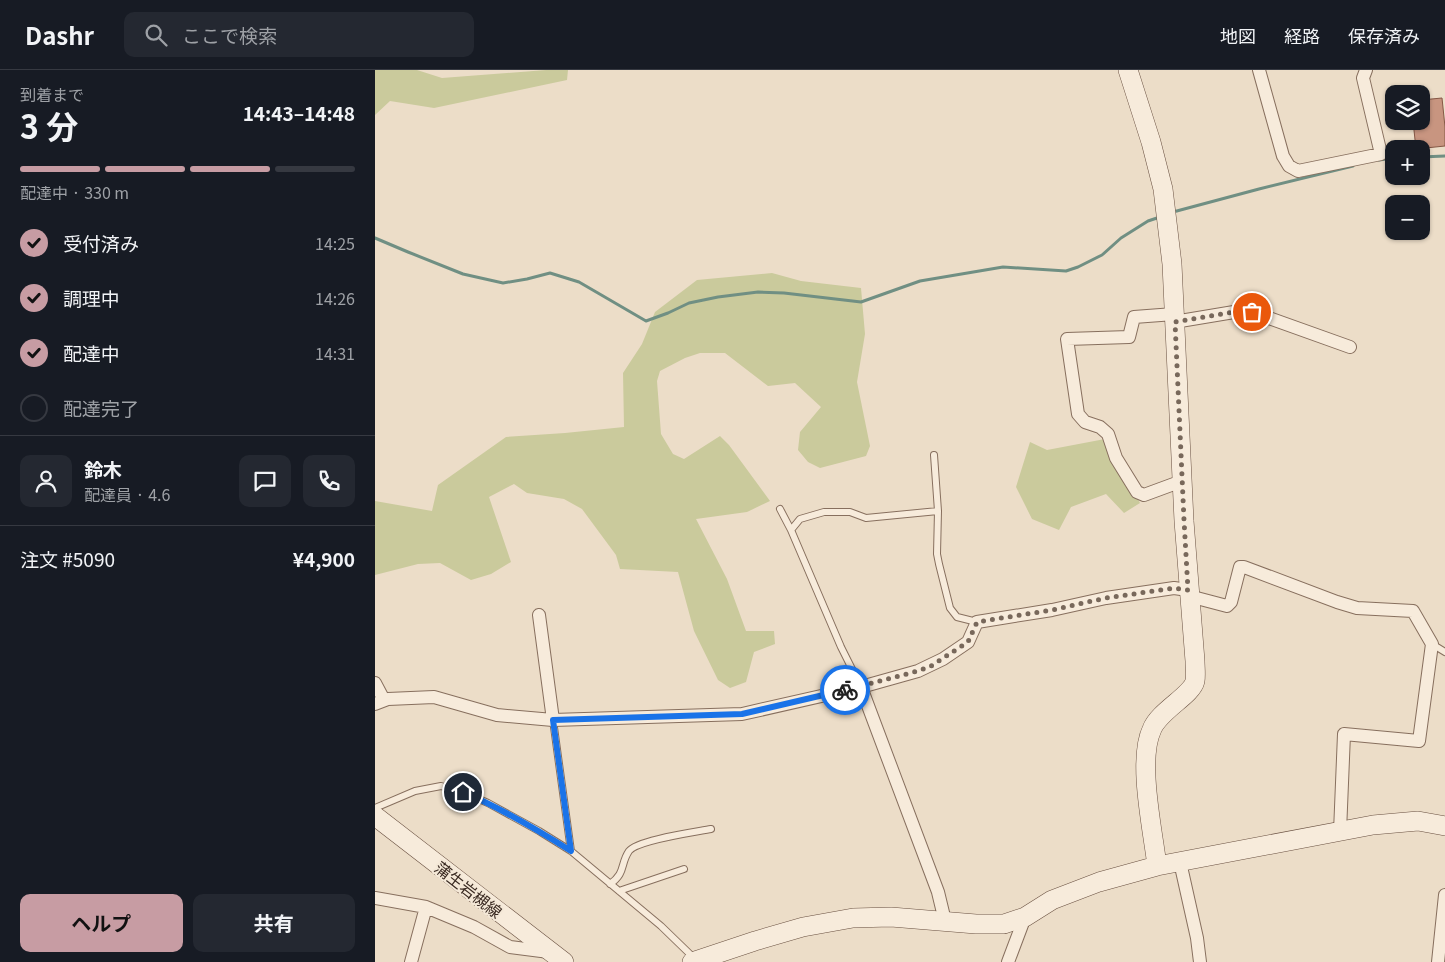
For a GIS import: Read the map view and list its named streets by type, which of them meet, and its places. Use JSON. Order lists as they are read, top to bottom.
{
  "streets": {
    "street": ["蒲生岩槻線"]
  },
  "page": {
    "header": "Dashr",
    "search": "ここで検索",
    "nav": ["地図", "経路", "保存済み"],
    "heading": ["3 分", "到着まで", "14:43–14:48"],
    "panel": [
      "鈴木",
      "配達員 · 4.6",
      "注文 #5090",
      "¥4,900"
    ],
    "map_buttons": ["+", "−"],
    "bar": "配達中 · 330 m",
    "list": [
      ["受付済み", "14:25"],
      ["調理中", "14:26"],
      ["配達中", "14:31"],
      "配達完了"
    ],
    "buttons": ["ヘルプ", "共有"]
  }
}
